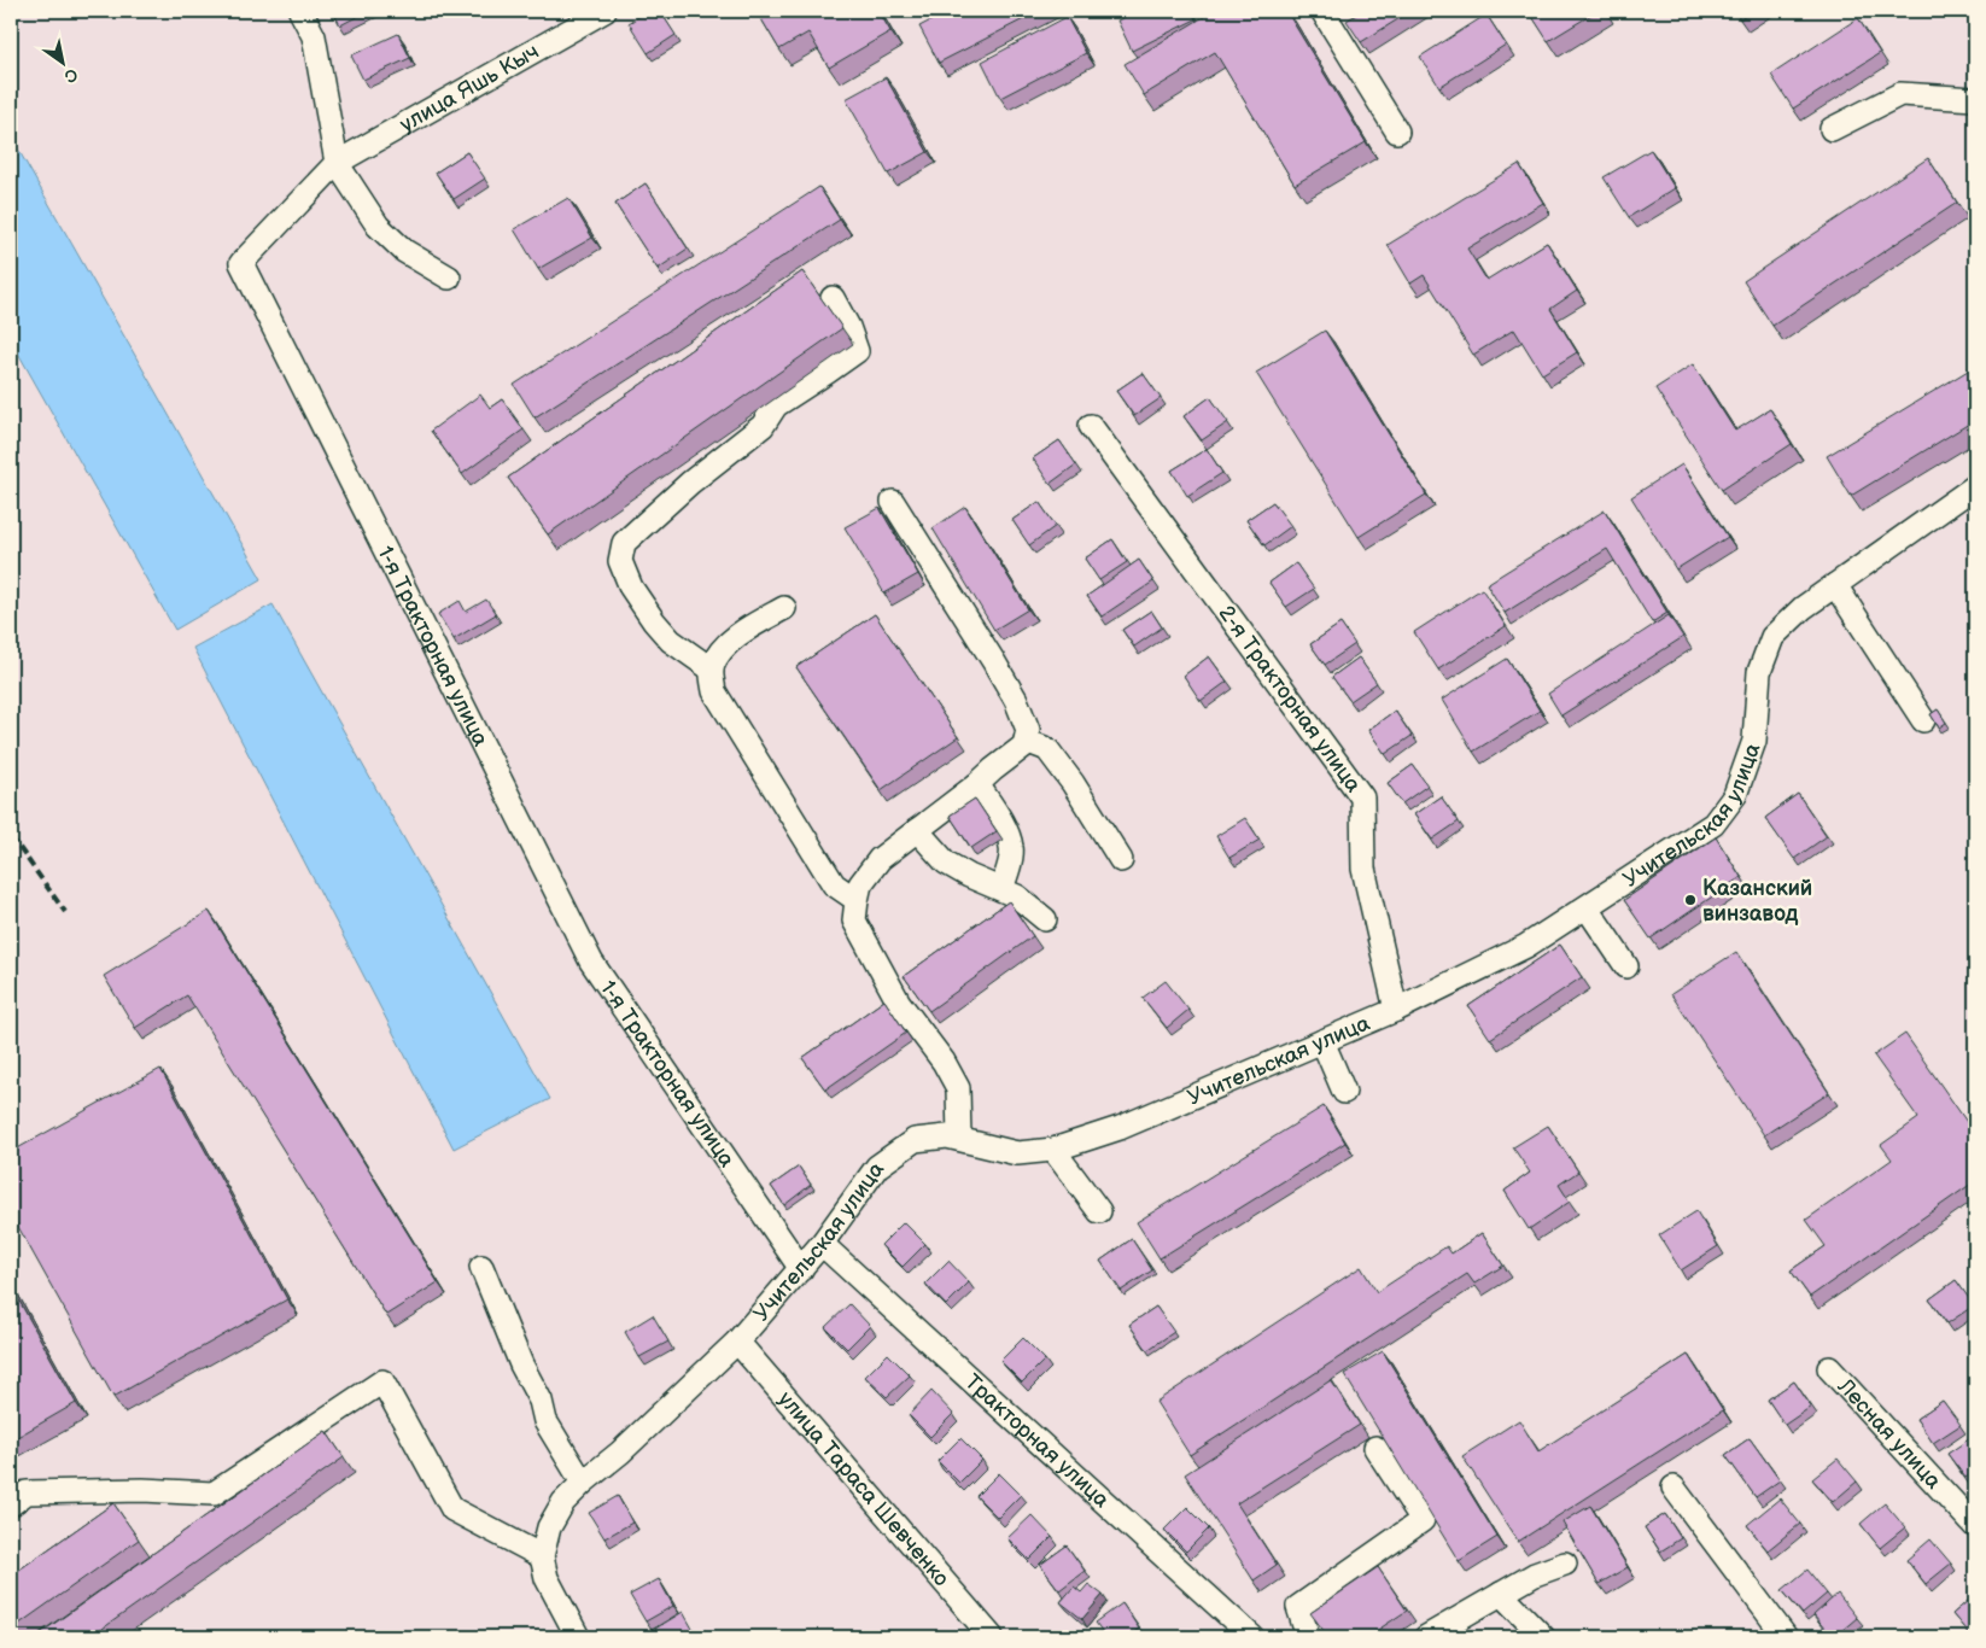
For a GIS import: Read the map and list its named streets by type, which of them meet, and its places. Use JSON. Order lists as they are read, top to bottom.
{
  "streets": {
    "street": [
      "улица Яшь Кыч",
      "1-я Тракторная улица",
      "2-я Тракторная улица",
      "Учительская улица",
      "Лесная улица",
      "Тракторная улица",
      "улица Тараса Шевченко"
    ]
  },
  "crossings": [
    ["улица Яшь Кыч", "1-я Тракторная улица"],
    ["1-я Тракторная улица", "Учительская улица"],
    ["2-я Тракторная улица", "Учительская улица"],
    ["Учительская улица", "Тракторная улица"],
    ["Учительская улица", "улица Тараса Шевченко"]
  ],
  "places": ["Казанский винзавод"],
  "north": "bottom right"
}
